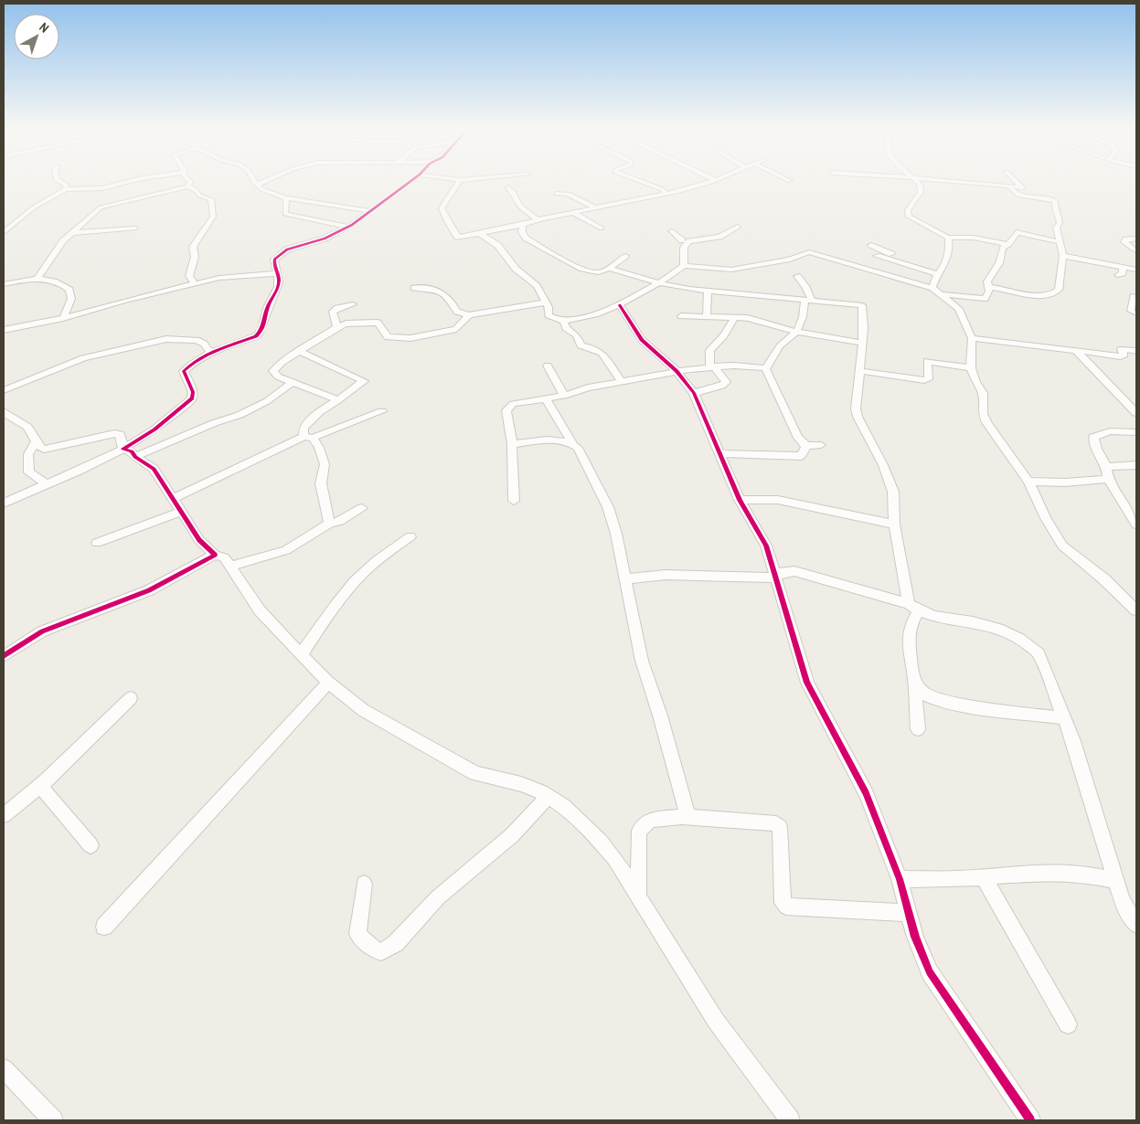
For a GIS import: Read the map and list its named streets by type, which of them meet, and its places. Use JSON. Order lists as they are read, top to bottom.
{
  "north": "top right"
}
